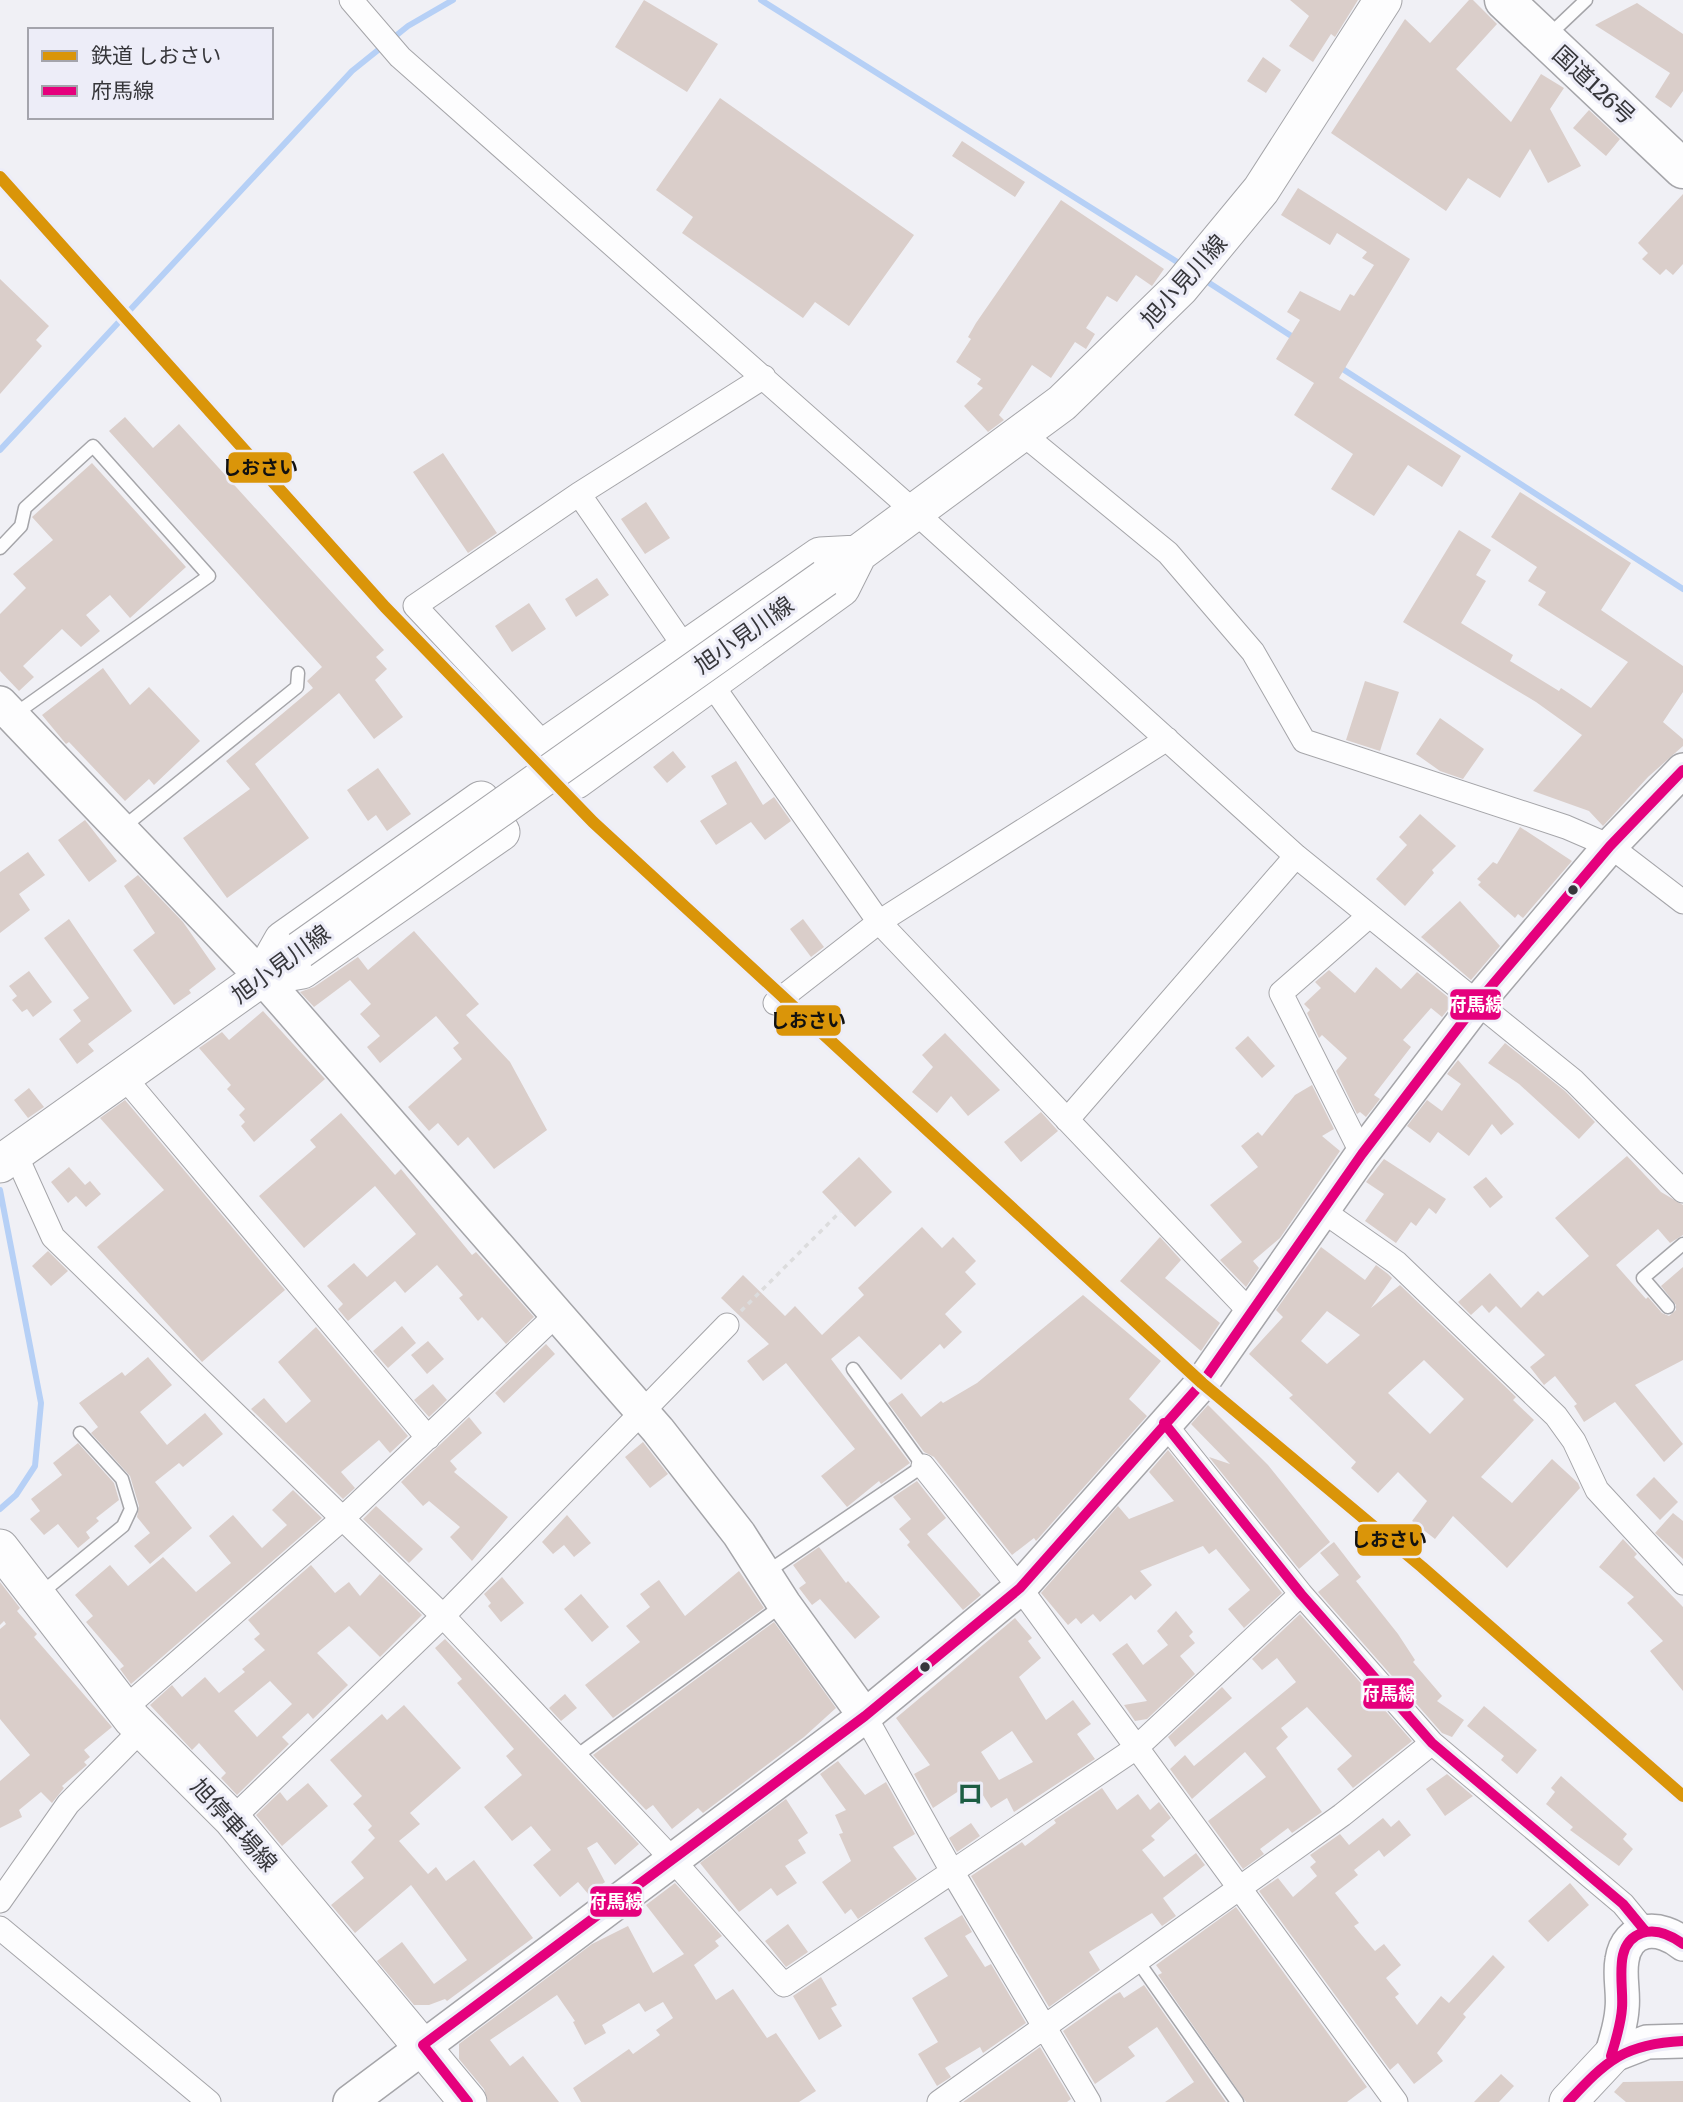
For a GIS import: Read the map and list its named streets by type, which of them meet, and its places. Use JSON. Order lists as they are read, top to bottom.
{
  "streets": {
    "highway": ["国道126号"],
    "main road": ["旭小見川線", "旭停車場線"]
  },
  "districts": ["ロ"],
  "lines": ["rail line しおさい", "transit line 府馬線"],
  "legend": ["鉄道 しおさい", "府馬線"]
}
